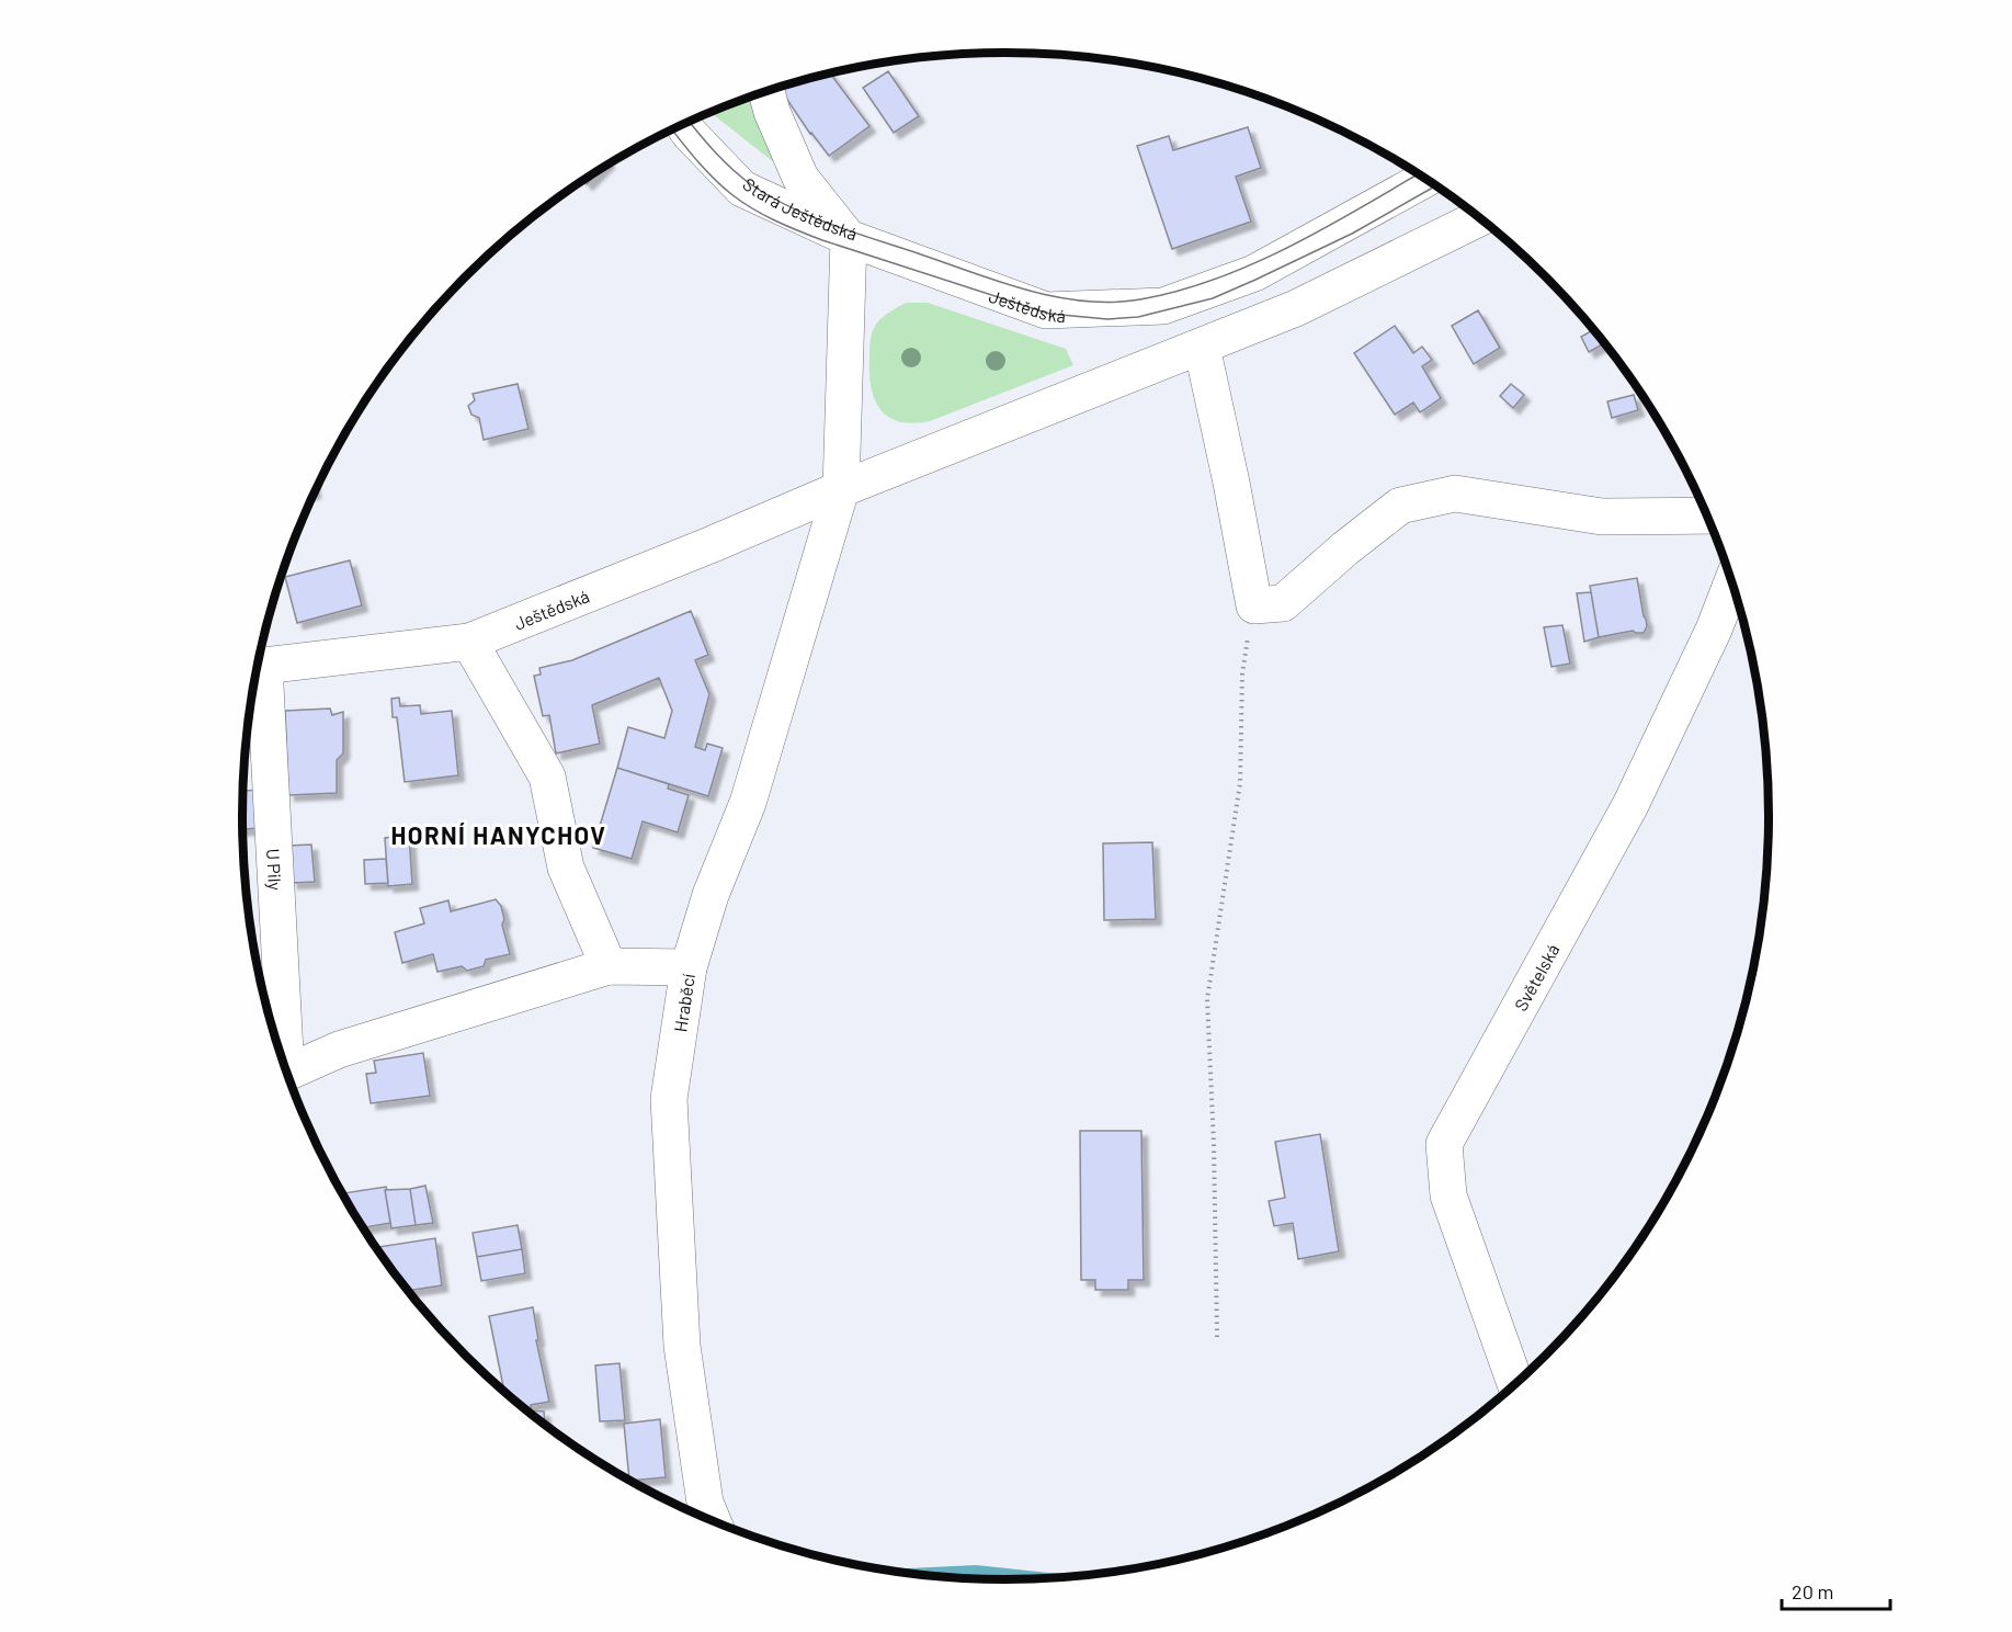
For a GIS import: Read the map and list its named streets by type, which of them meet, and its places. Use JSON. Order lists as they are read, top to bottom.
{
  "streets": {
    "street": [
      "Stará Ještědská",
      "Ještědská",
      "U Pily",
      "Světelská",
      "Hraběcí"
    ]
  },
  "crossings": [
    ["Stará Ještědská", "Ještědská"],
    ["Ještědská", "Hraběcí"],
    ["U Pily", "Hraběcí"]
  ],
  "districts": ["HORNÍ HANYCHOV"],
  "scale_bar": "20 m"
}
